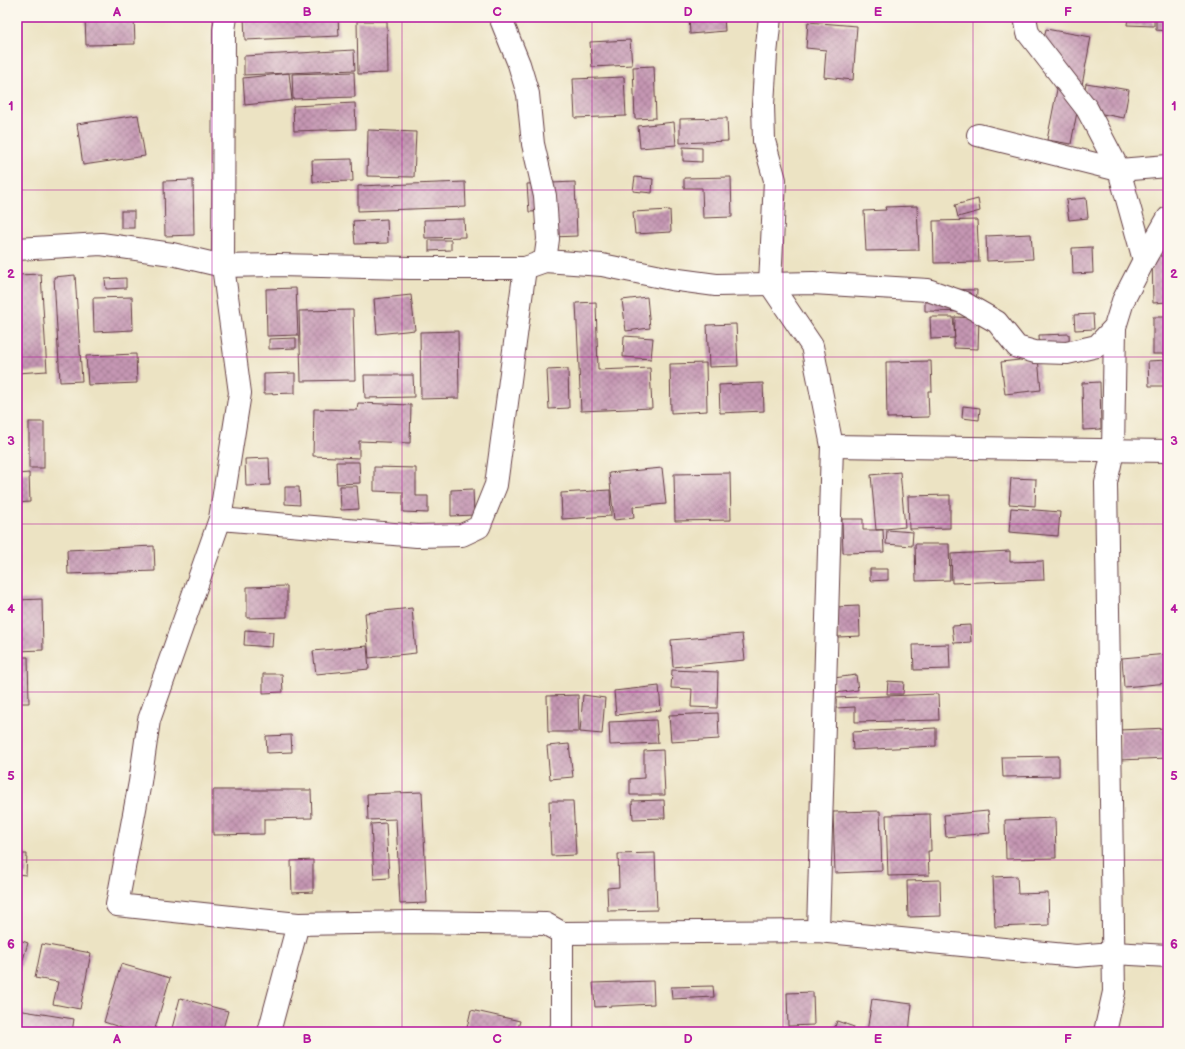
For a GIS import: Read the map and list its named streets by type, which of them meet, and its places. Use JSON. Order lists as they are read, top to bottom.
{
  "grid": {
    "columns": [
      "A",
      "B",
      "C",
      "D",
      "E",
      "F"
    ],
    "rows": [
      "1",
      "2",
      "3",
      "4",
      "5",
      "6"
    ]
  }
}
